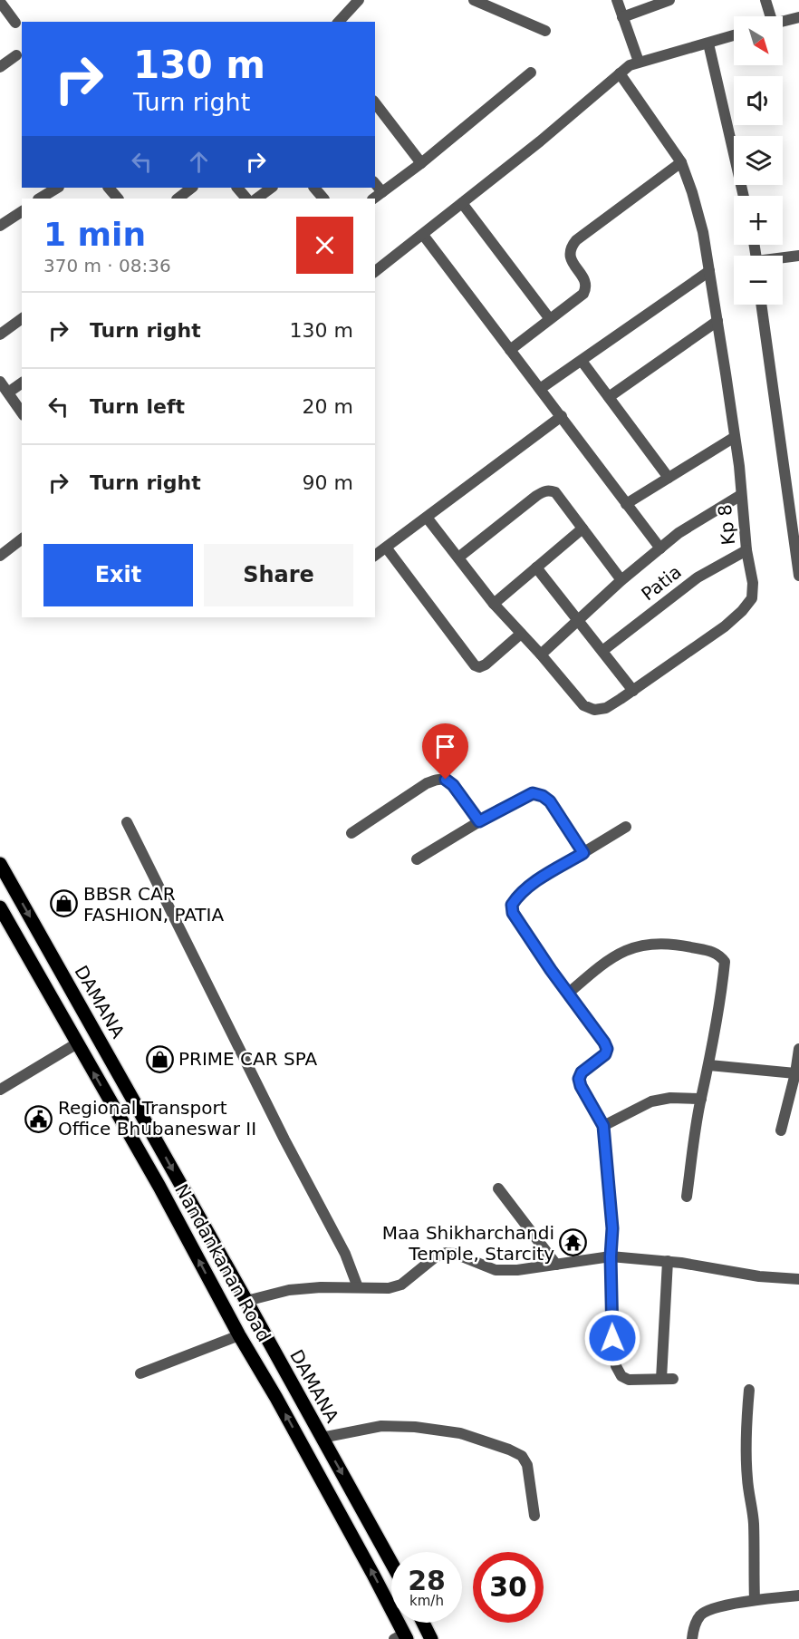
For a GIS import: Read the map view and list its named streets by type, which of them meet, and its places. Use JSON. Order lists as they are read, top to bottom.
{
  "streets": {
    "main road": ["DAMANA", "Nandankanan Road"],
    "street": ["Kp 8", "Patia"]
  },
  "crossings": [
    ["Kp 8", "Patia"]
  ],
  "one_way": ["DAMANA", "Nandankanan Road"],
  "places": {
    "shop": ["BBSR CAR FASHION, PATIA", "PRIME CAR SPA"],
    "public building": ["Regional Transport Office Bhubaneswar II"],
    "temple": ["Maa Shikharchandi Temple, Starcity"]
  },
  "north": "bottom right",
  "page": {
    "map_buttons": ["+", "−"],
    "turn": ["130 m", "Turn right"],
    "heading": ["1 min", "370 m · 08:36"],
    "list": [
      {
        "name": "Turn right",
        "value": "130 m"
      },
      {
        "name": "Turn left",
        "value": "20 m"
      },
      {
        "name": "Turn right",
        "value": "90 m"
      }
    ],
    "buttons": ["Exit", "Share"],
    "speed": "28 km/h",
    "limit": "30"
  }
}
